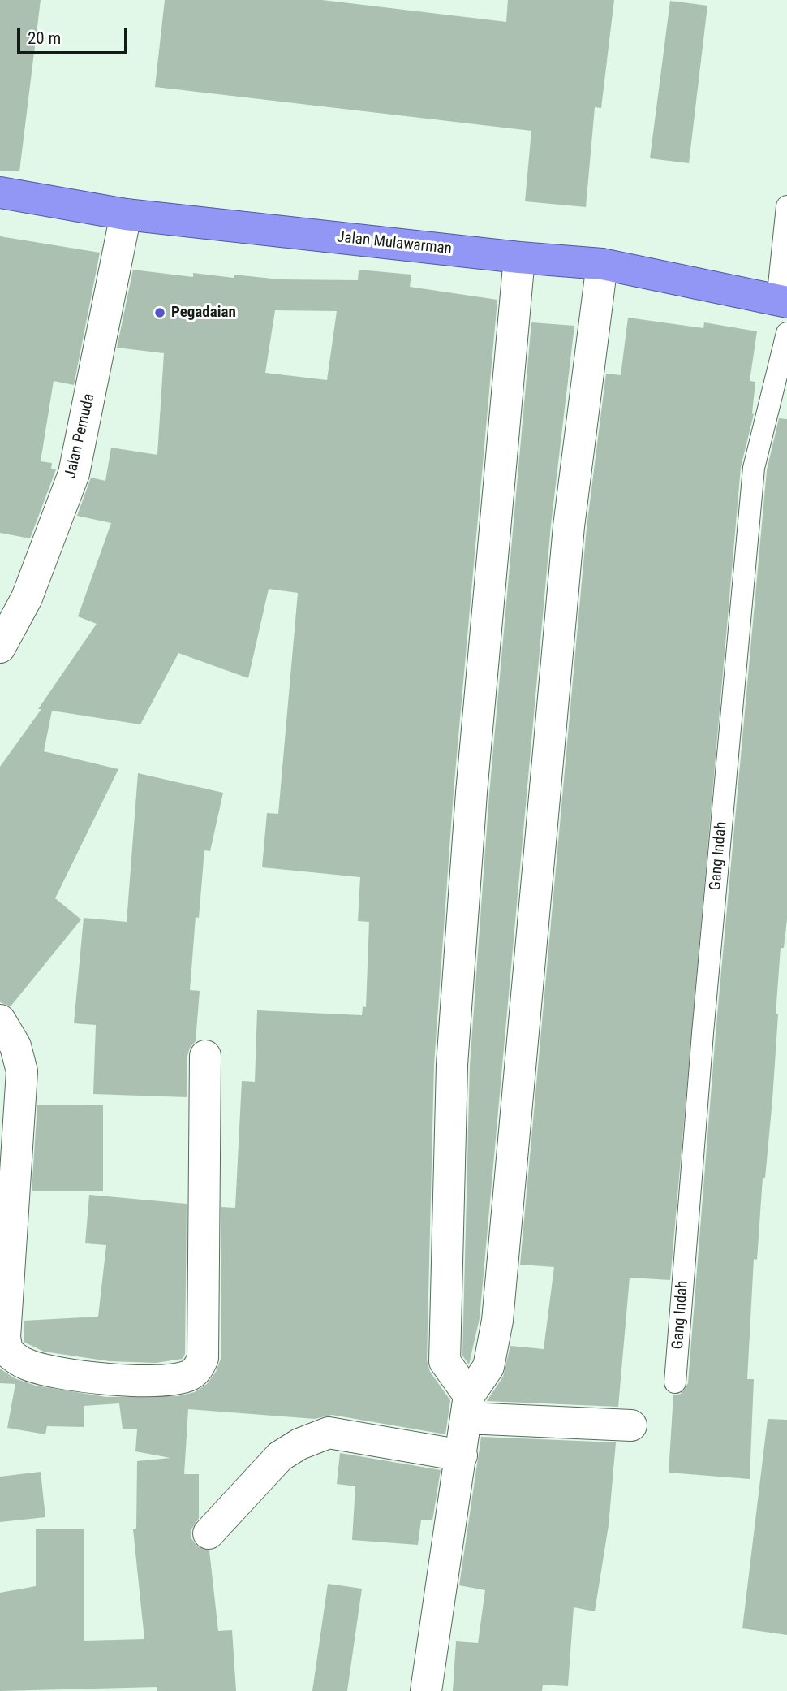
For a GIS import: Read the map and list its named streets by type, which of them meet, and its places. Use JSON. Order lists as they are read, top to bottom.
{
  "streets": {
    "highway": ["Jalan Mulawarman"],
    "street": ["Jalan Pemuda"],
    "lane": ["Gang Indah"]
  },
  "crossings": [
    ["Jalan Mulawarman", "Jalan Pemuda"]
  ],
  "places": ["Pegadaian"],
  "scale_bar": "20 m"
}
